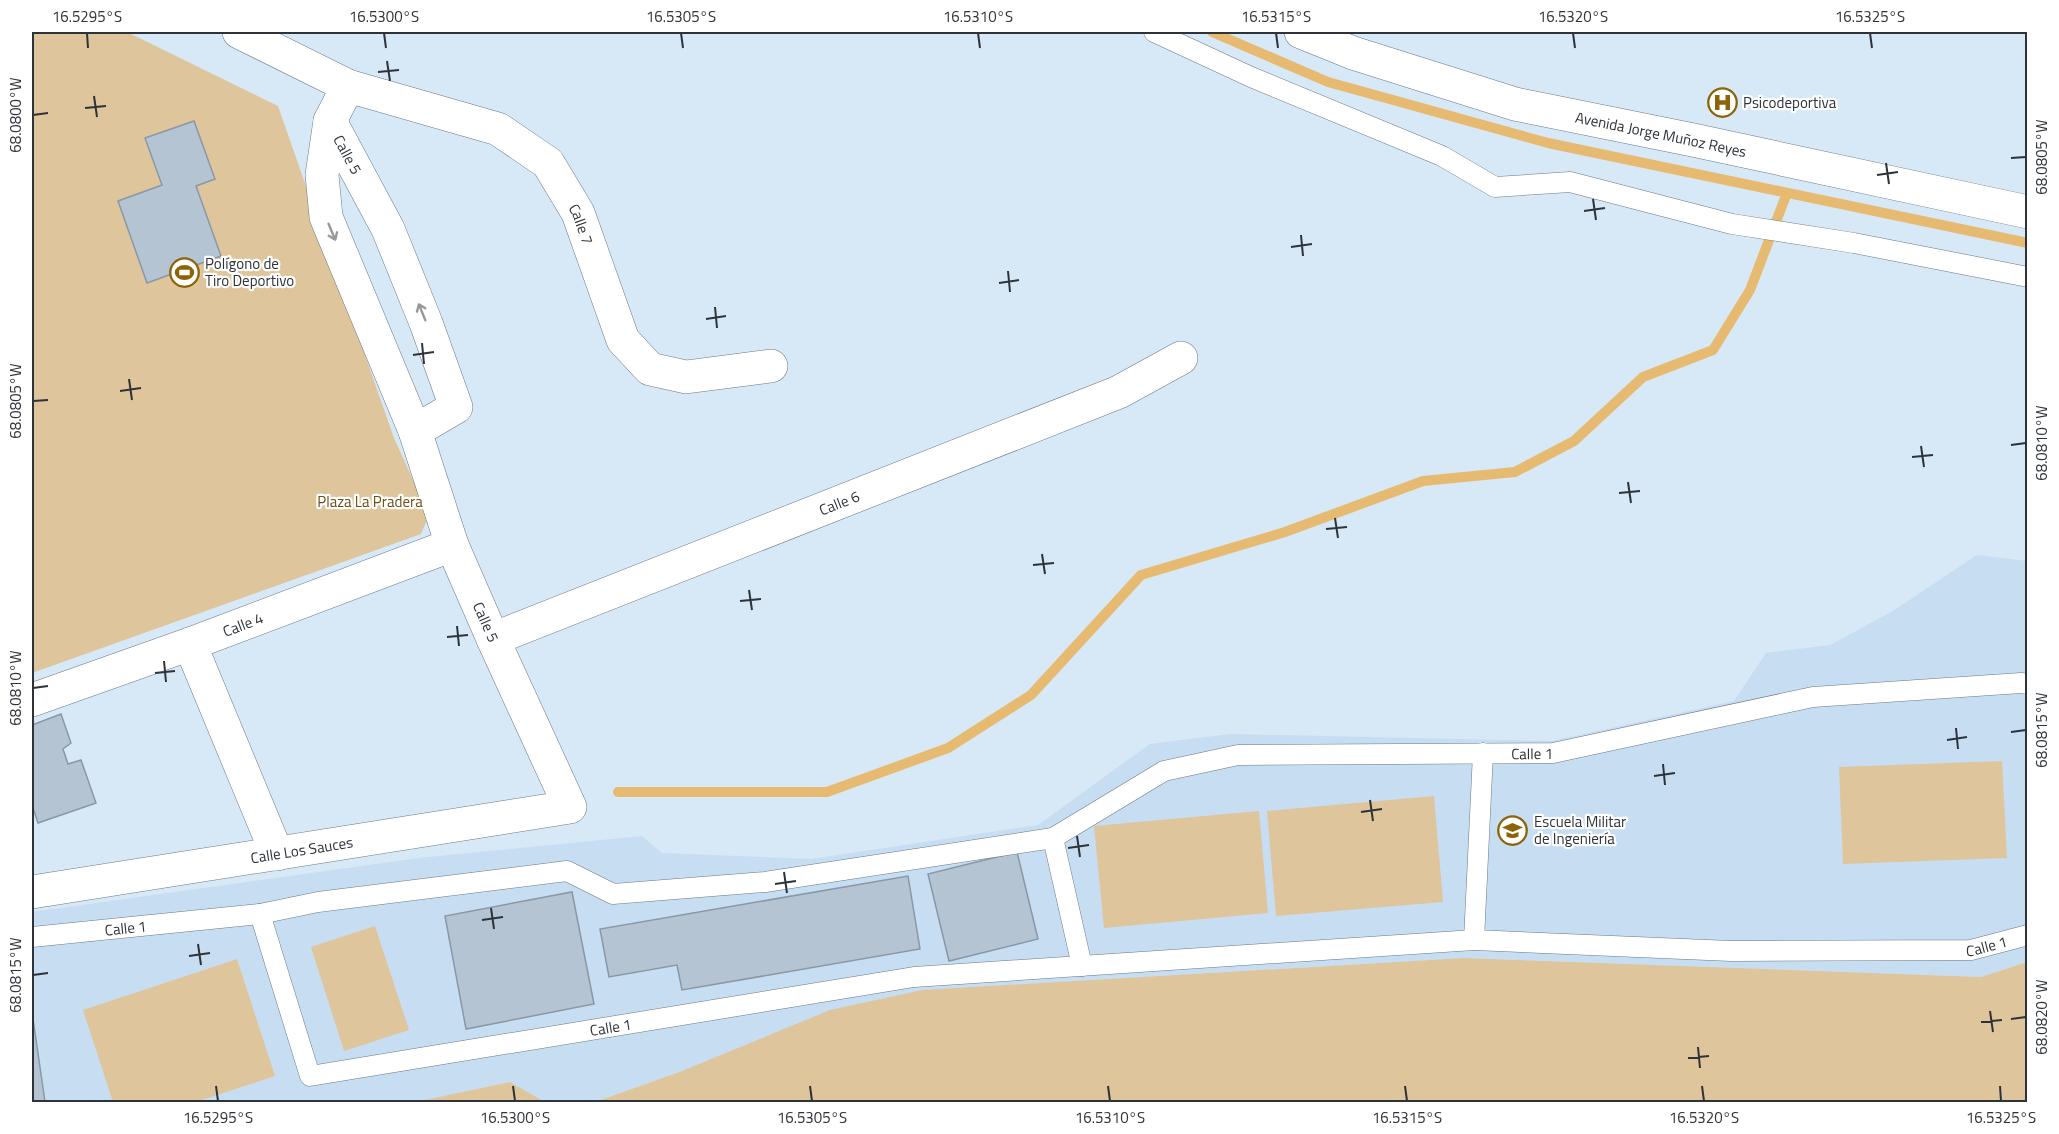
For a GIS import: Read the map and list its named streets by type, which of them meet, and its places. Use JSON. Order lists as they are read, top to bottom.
{
  "streets": {
    "street": [
      "Avenida Jorge Muñoz Reyes",
      "Calle 5",
      "Calle 7",
      "Calle 6",
      "Calle 4",
      "Calle Los Sauces"
    ],
    "lane": ["Calle 1"]
  },
  "crossings": [
    ["Calle 5", "Calle 7"],
    ["Calle 5", "Calle 6"],
    ["Calle 5", "Calle 4"],
    ["Calle 5", "Calle Los Sauces"]
  ],
  "parks": ["Plaza La Pradera"],
  "places": {
    "hospital": ["Psicodeportiva"],
    "sports": ["Polígono de Tiro Deportivo"],
    "school or university": ["Escuela Militar de Ingeniería"]
  },
  "coordinates": [
    "16.5295°S",
    "16.5300°S",
    "16.5305°S",
    "16.5310°S",
    "16.5315°S",
    "16.5320°S",
    "16.5325°S",
    "68.0800°W",
    "68.0805°W",
    "68.0810°W",
    "68.0815°W",
    "68.0820°W"
  ]
}
